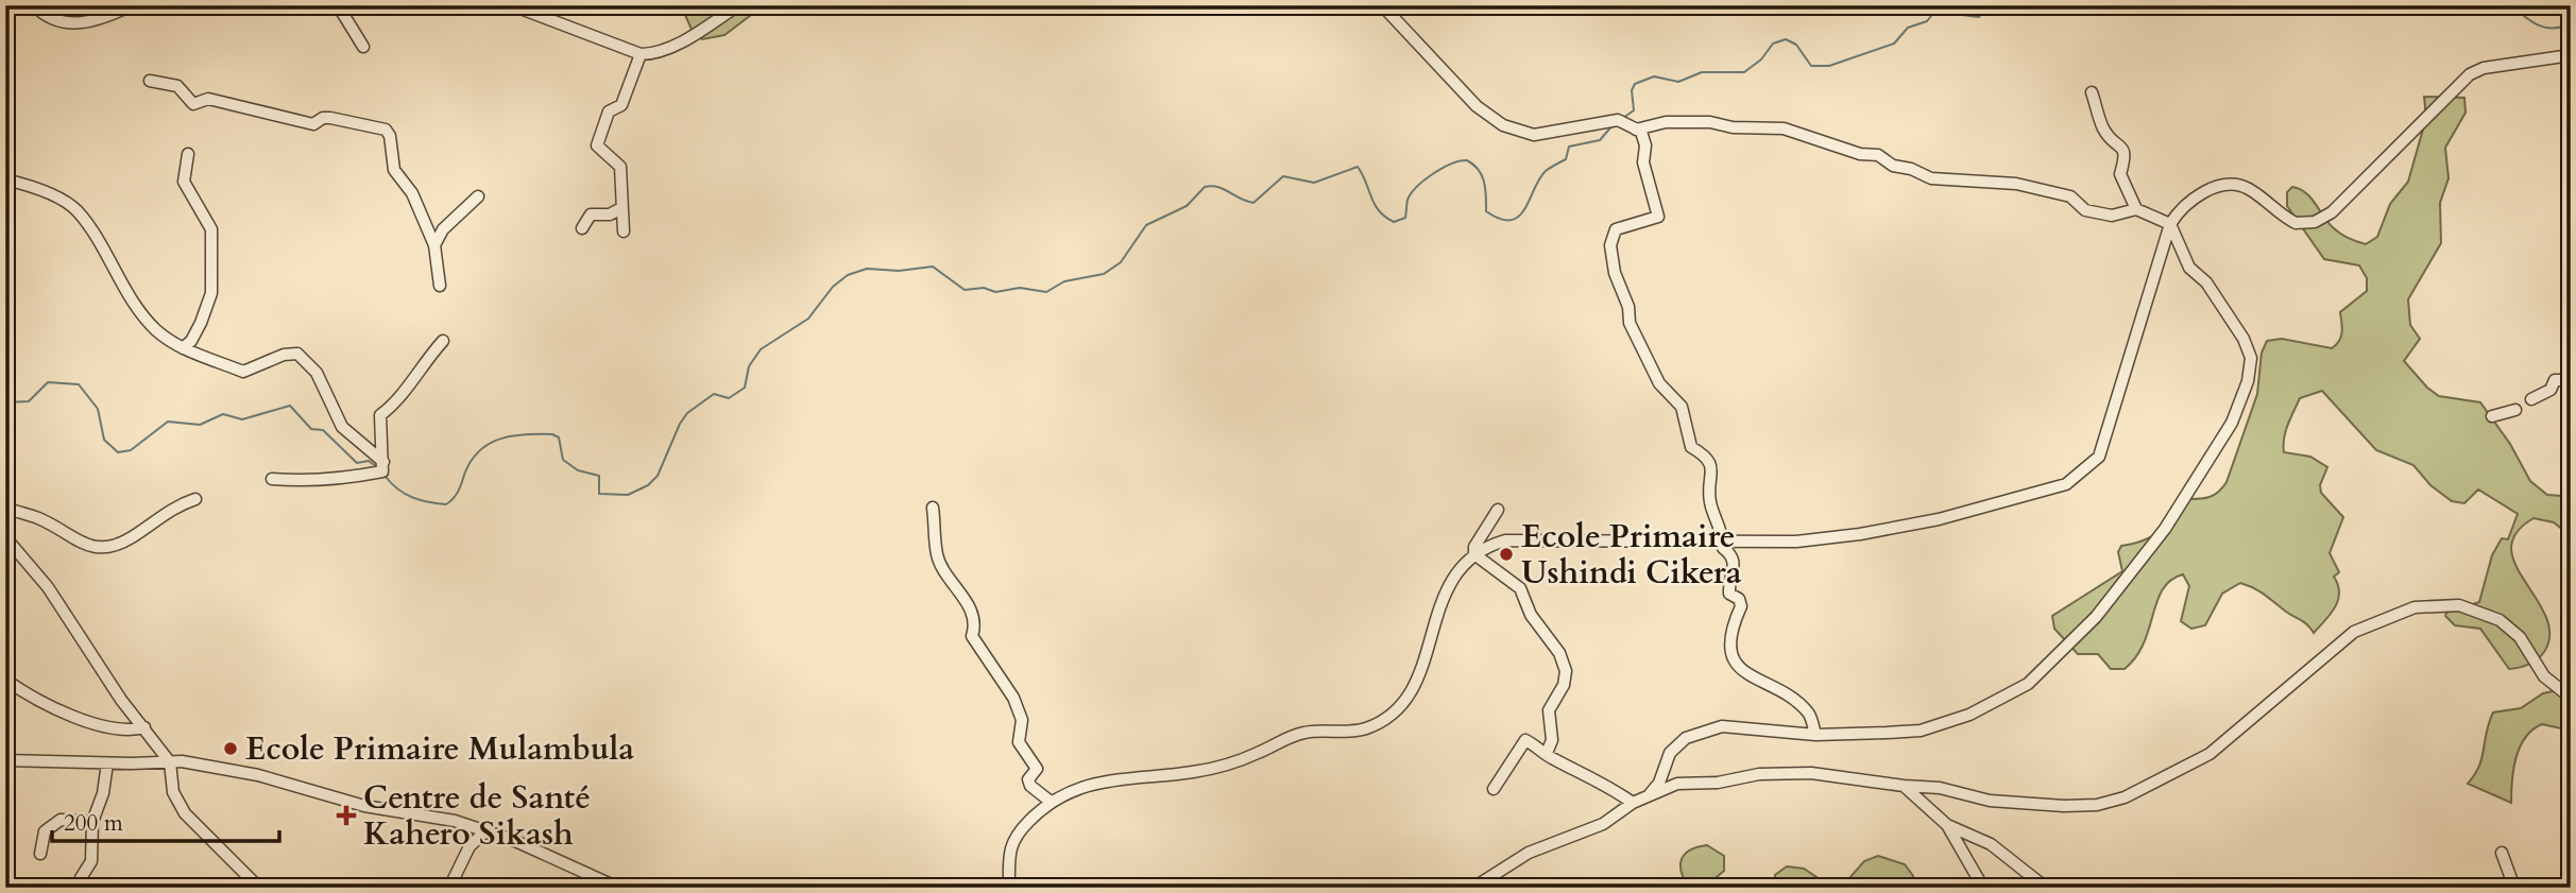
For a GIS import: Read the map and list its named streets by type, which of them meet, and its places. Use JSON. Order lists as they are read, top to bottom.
{
  "places": {
    "other": ["Ecole Primaire Ushindi Cikera", "Ecole Primaire Mulambula"],
    "health": ["Centre de Santé Kahero Sikash"]
  },
  "scale_bar": "200 m"
}
